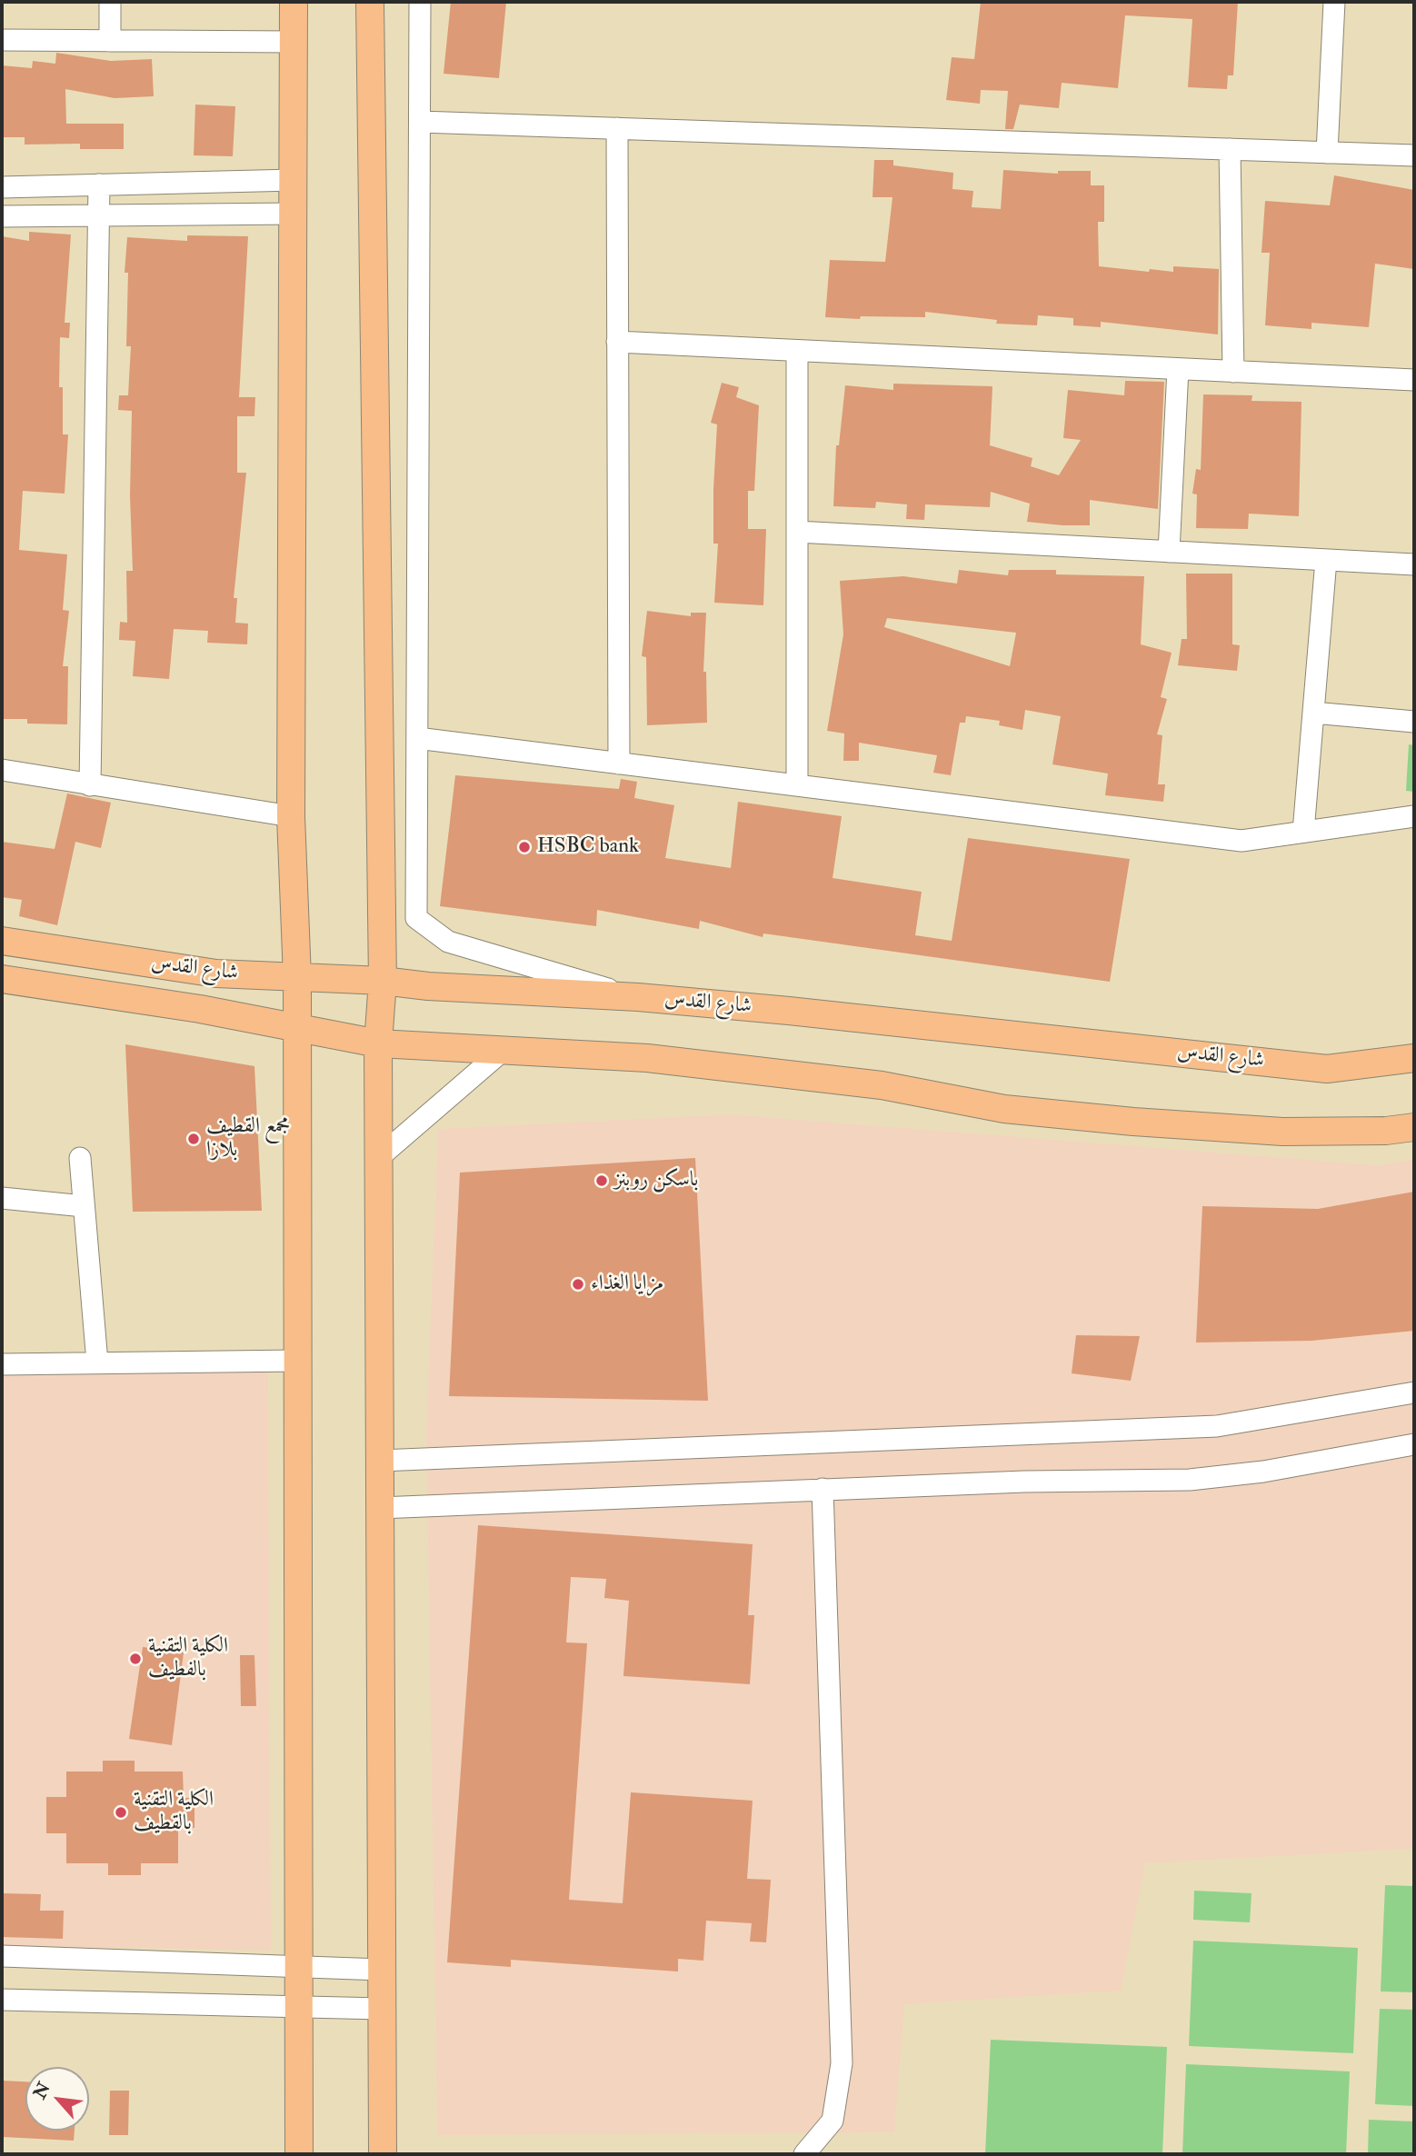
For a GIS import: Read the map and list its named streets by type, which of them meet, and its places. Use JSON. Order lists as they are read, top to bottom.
{
  "streets": {
    "main road": ["شارع القدس"]
  },
  "places": [
    "HSBC bank",
    "مجمع القطيف بلازا",
    "باسكن روبنز",
    "مزايا الغذاء",
    "الكلية التقنية بالفطيف",
    "الكلية التقنية بالقطيف"
  ],
  "north": "top left"
}
